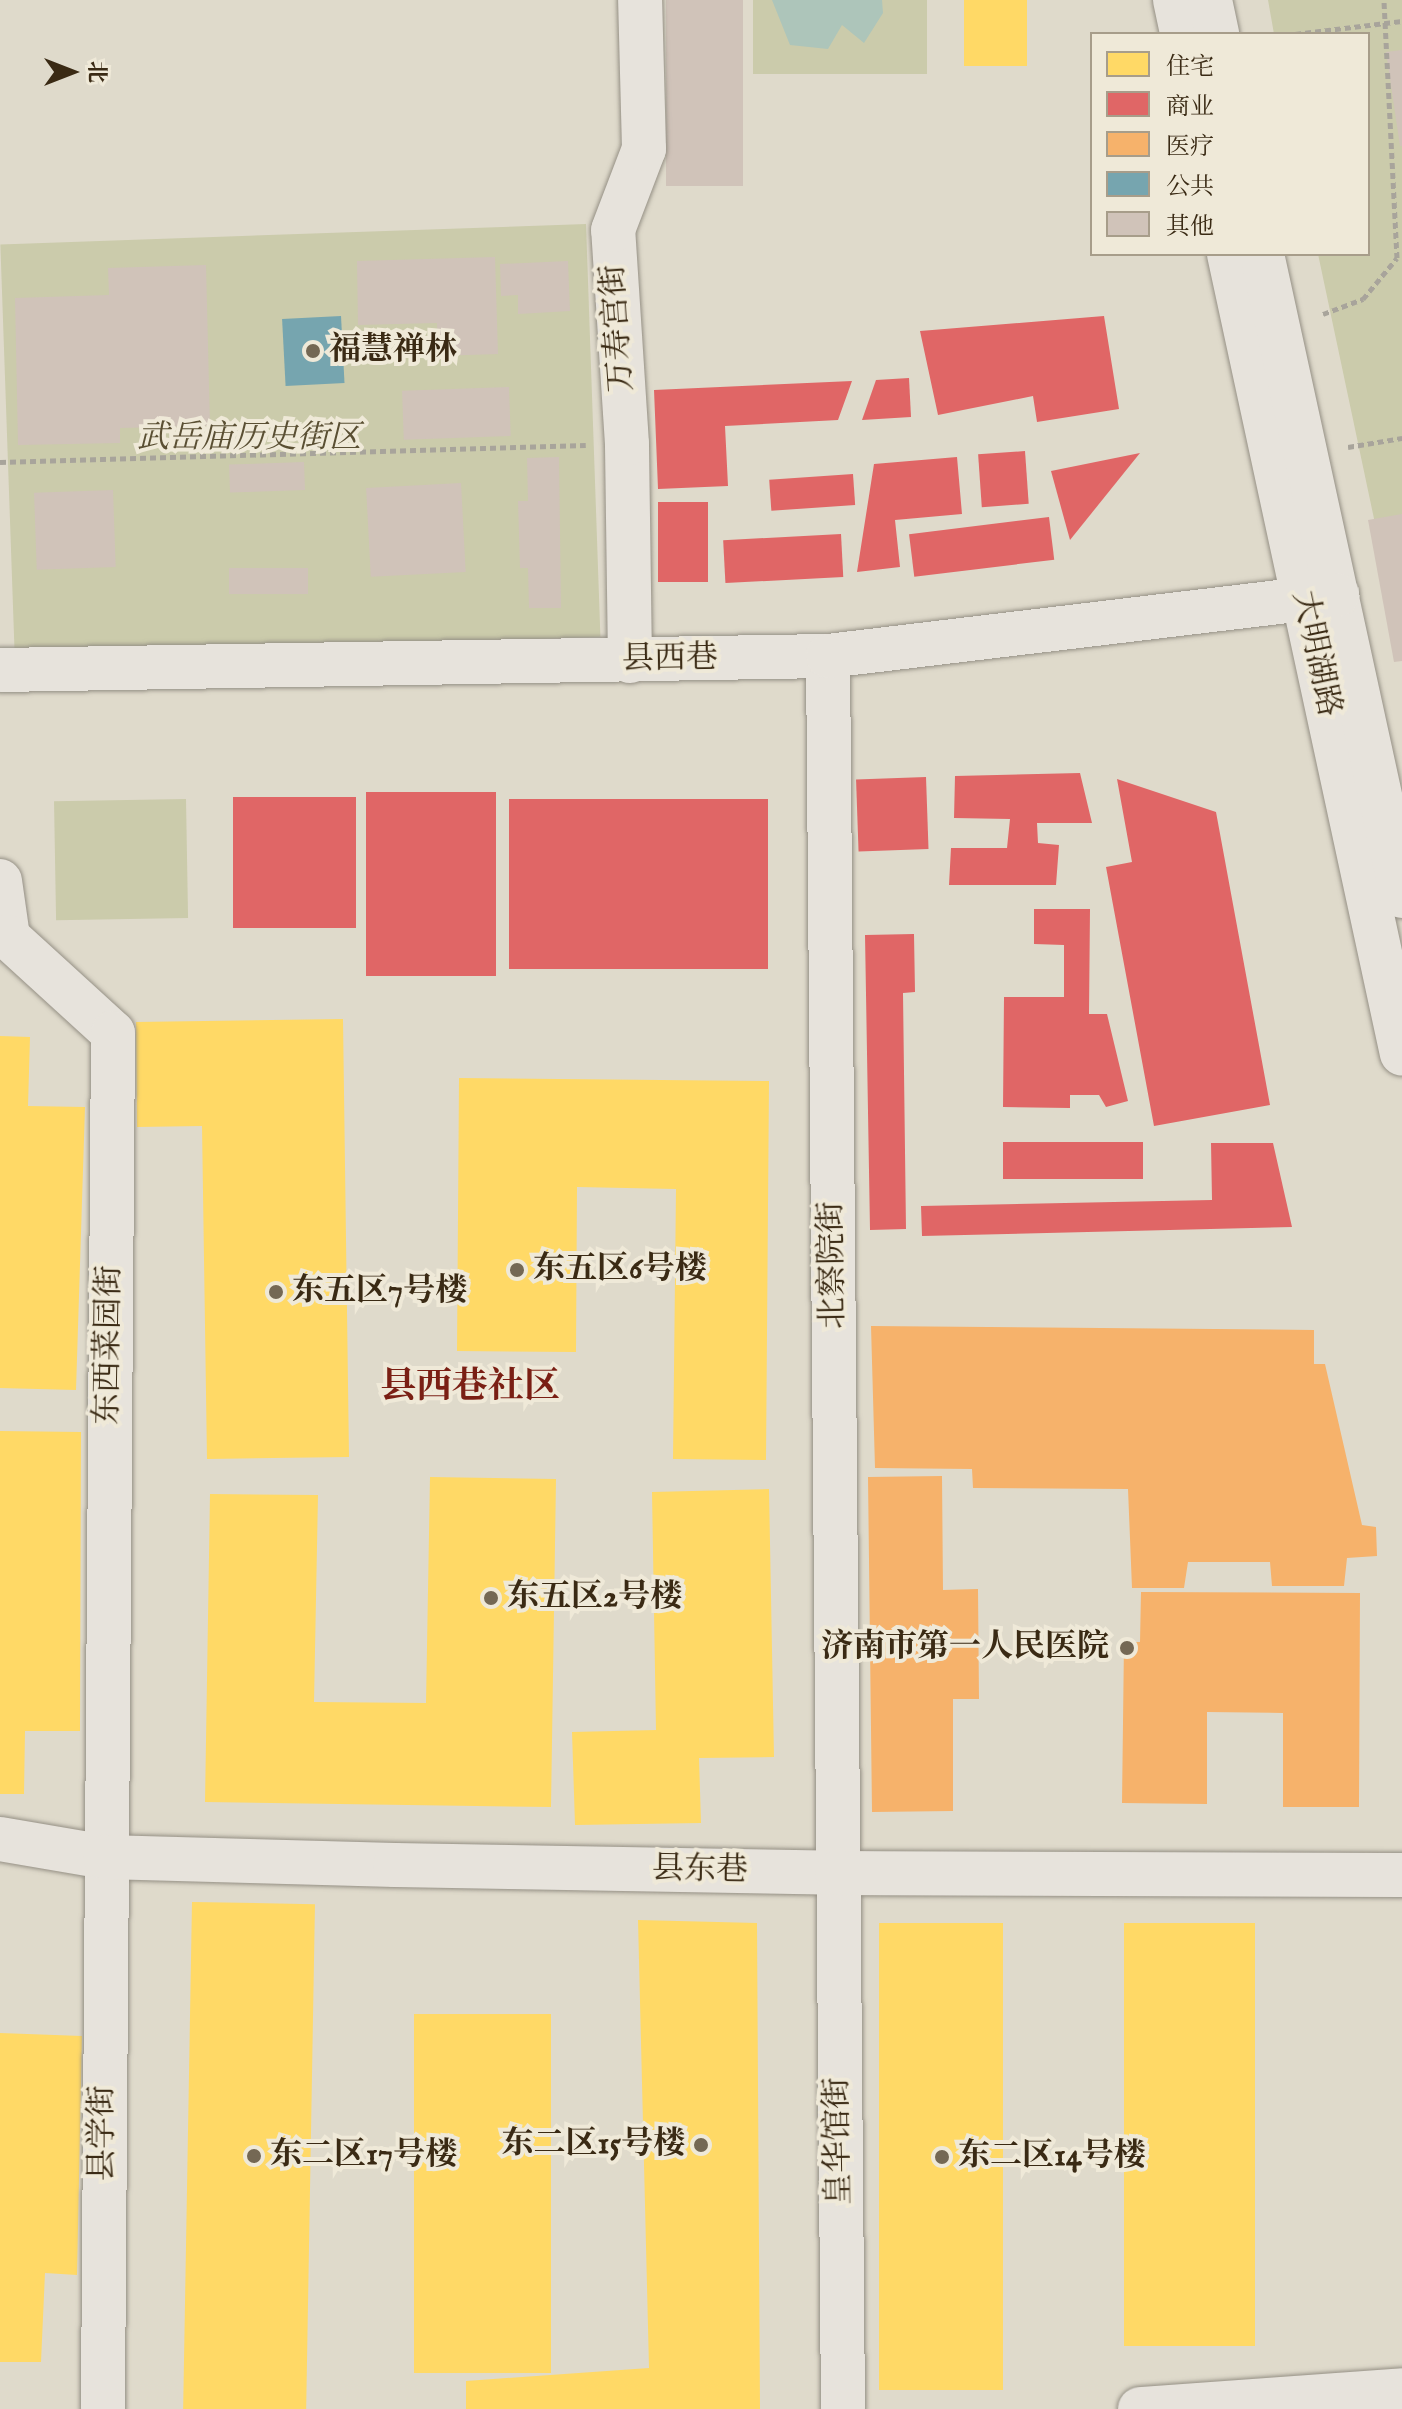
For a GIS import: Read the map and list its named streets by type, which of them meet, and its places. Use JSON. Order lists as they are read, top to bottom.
{
  "streets": {
    "street": [
      "万寿宫街",
      "大明湖路",
      "县西巷",
      "北察院街",
      "东西菜园街",
      "县东巷",
      "县学街",
      "皇华馆街"
    ]
  },
  "crossings": [
    ["万寿宫街", "县西巷"],
    ["大明湖路", "县西巷"],
    ["县西巷", "北察院街"],
    ["北察院街", "县东巷"],
    ["北察院街", "皇华馆街"],
    ["东西菜园街", "县东巷"],
    ["东西菜园街", "县学街"],
    ["县东巷", "县学街"],
    ["县东巷", "皇华馆街"]
  ],
  "districts": ["县西巷社区"],
  "parks": ["武岳庙历史街区"],
  "places": [
    "福慧禅林",
    "东五区6号楼",
    "东五区7号楼",
    "东五区2号楼",
    "济南市第一人民医院",
    "东二区15号楼",
    "东二区17号楼",
    "东二区14号楼"
  ],
  "legend": [
    "住宅",
    "商业",
    "医疗",
    "公共",
    "其他"
  ],
  "north": "right"
}
